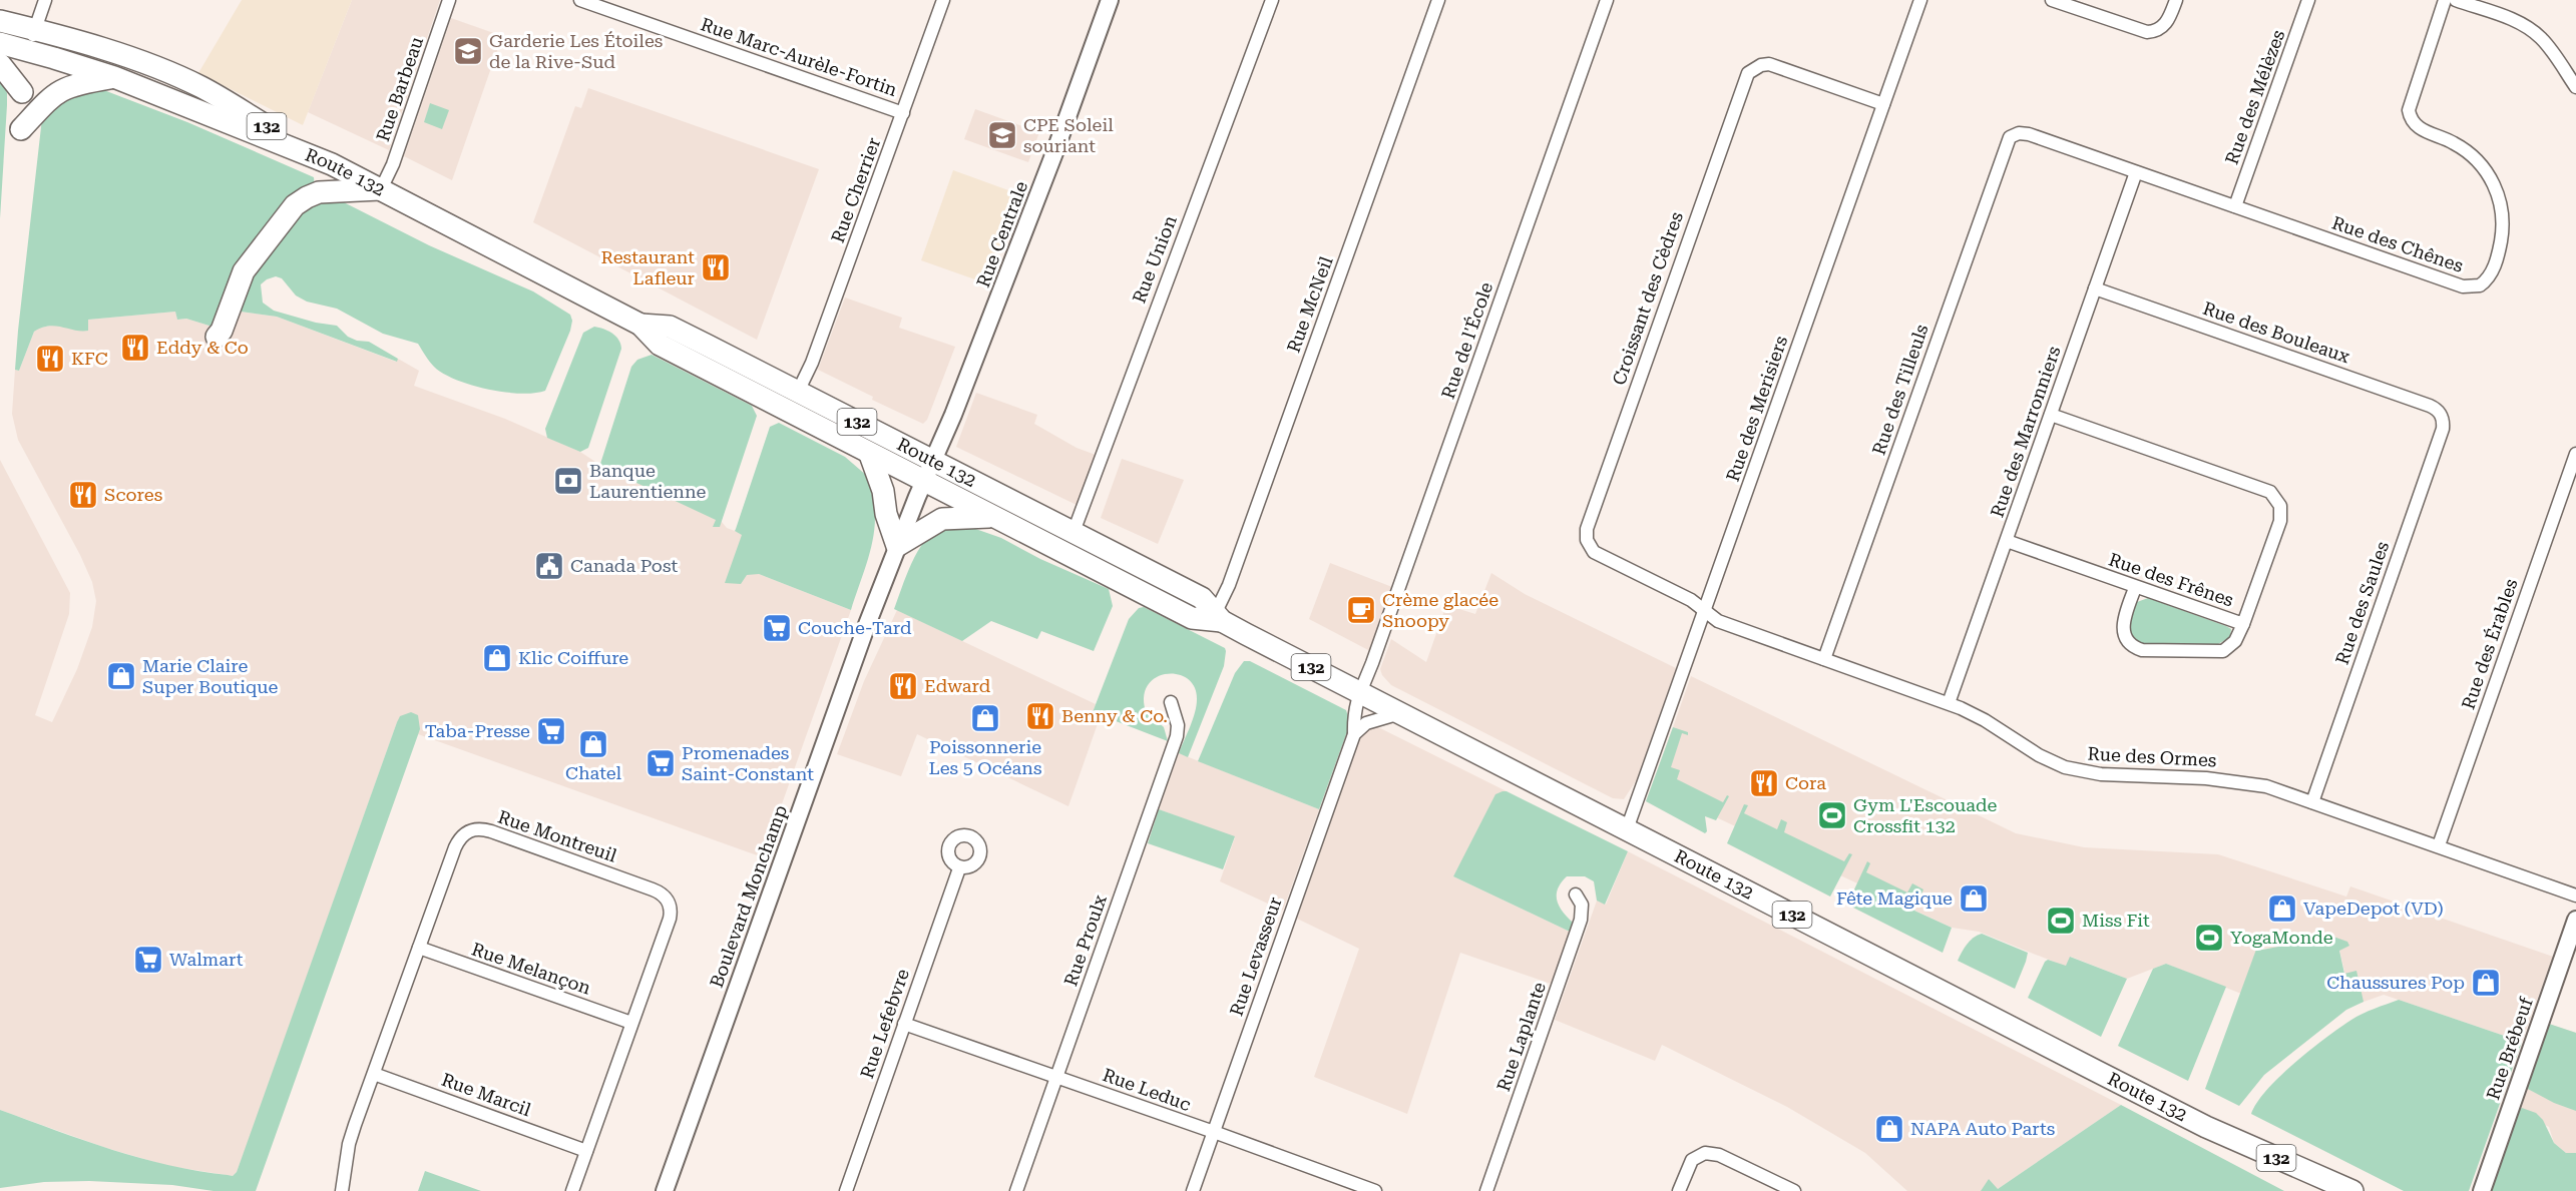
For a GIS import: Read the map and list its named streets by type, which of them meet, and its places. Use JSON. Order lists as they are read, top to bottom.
{
  "streets": {
    "highway": ["132", "Route 132"],
    "street": [
      "Rue Marc-Aurèle-Fortin",
      "Rue Barbeau",
      "Rue des Mélèzes",
      "Rue Cherrier",
      "Rue Centrale",
      "Rue des Chênes",
      "Rue Union",
      "Croissant des Cèdres",
      "Rue McNeil",
      "Rue des Bouleaux",
      "Rue de l'École",
      "Rue des Tilleuls",
      "Rue des Merisiers",
      "Rue des Marronniers",
      "Rue des Frênes",
      "Rue des Saules",
      "Rue des Érables",
      "Rue des Ormes",
      "Rue Montreuil",
      "Boulevard Monchamp",
      "Rue Proulx",
      "Rue Levasseur",
      "Rue Melançon",
      "Rue Lefebvre",
      "Rue Laplante",
      "Rue Brébeuf",
      "Rue Leduc",
      "Rue Marcil"
    ]
  },
  "crossings": [
    ["Rue Marc-Aurèle-Fortin", "Rue Cherrier"],
    ["Rue Barbeau", "Route 132"],
    ["Rue des Mélèzes", "Rue des Chênes"],
    ["132", "Route 132"],
    ["Route 132", "Rue Cherrier"],
    ["Route 132", "Rue Centrale"],
    ["Route 132", "Rue Union"],
    ["Route 132", "Rue McNeil"],
    ["Route 132", "Rue de l'École"],
    ["Route 132", "Rue des Merisiers"],
    ["Route 132", "Boulevard Monchamp"],
    ["Route 132", "Rue Levasseur"],
    ["Rue Centrale", "Boulevard Monchamp"],
    ["Rue des Chênes", "Rue des Tilleuls"],
    ["Rue des Chênes", "Rue des Marronniers"],
    ["Croissant des Cèdres", "Rue des Merisiers"],
    ["Croissant des Cèdres", "Rue des Ormes"],
    ["Rue des Bouleaux", "Rue des Marronniers"],
    ["Rue des Bouleaux", "Rue des Saules"],
    ["Rue de l'École", "Rue Levasseur"],
    ["Rue des Tilleuls", "Rue des Ormes"],
    ["Rue des Merisiers", "Rue des Ormes"],
    ["Rue des Marronniers", "Rue des Frênes"],
    ["Rue des Marronniers", "Rue des Ormes"],
    ["Rue des Saules", "Rue des Ormes"],
    ["Rue des Érables", "Rue des Ormes"],
    ["Rue Montreuil", "Rue Melançon"],
    ["Rue Montreuil", "Rue Marcil"],
    ["Rue Proulx", "Rue Leduc"],
    ["Rue Levasseur", "Rue Leduc"],
    ["Rue Lefebvre", "Rue Leduc"]
  ],
  "places": {
    "school or university": ["Garderie Les Étoiles de la Rive-Sud", "CPE Soleil souriant"],
    "restaurant": [
      "Restaurant Lafleur",
      "Eddy & Co",
      "KFC",
      "Scores",
      "Edward",
      "Benny & Co.",
      "Cora"
    ],
    "bank": ["Banque Laurentienne"],
    "public building": ["Canada Post"],
    "cafe": ["Crème glacée Snoopy"],
    "supermarket": [
      "Couche-Tard",
      "Taba-Presse",
      "Promenades Saint-Constant",
      "Walmart"
    ],
    "shop": [
      "Klic Coiffure",
      "Marie Claire Super Boutique",
      "Poissonnerie Les 5 Océans",
      "Chatel",
      "Fête Magique",
      "VapeDepot (VD)",
      "Chaussures Pop",
      "NAPA Auto Parts"
    ],
    "sports": ["Gym L'Escouade Crossfit 132", "Miss Fit", "YogaMonde"]
  }
}
